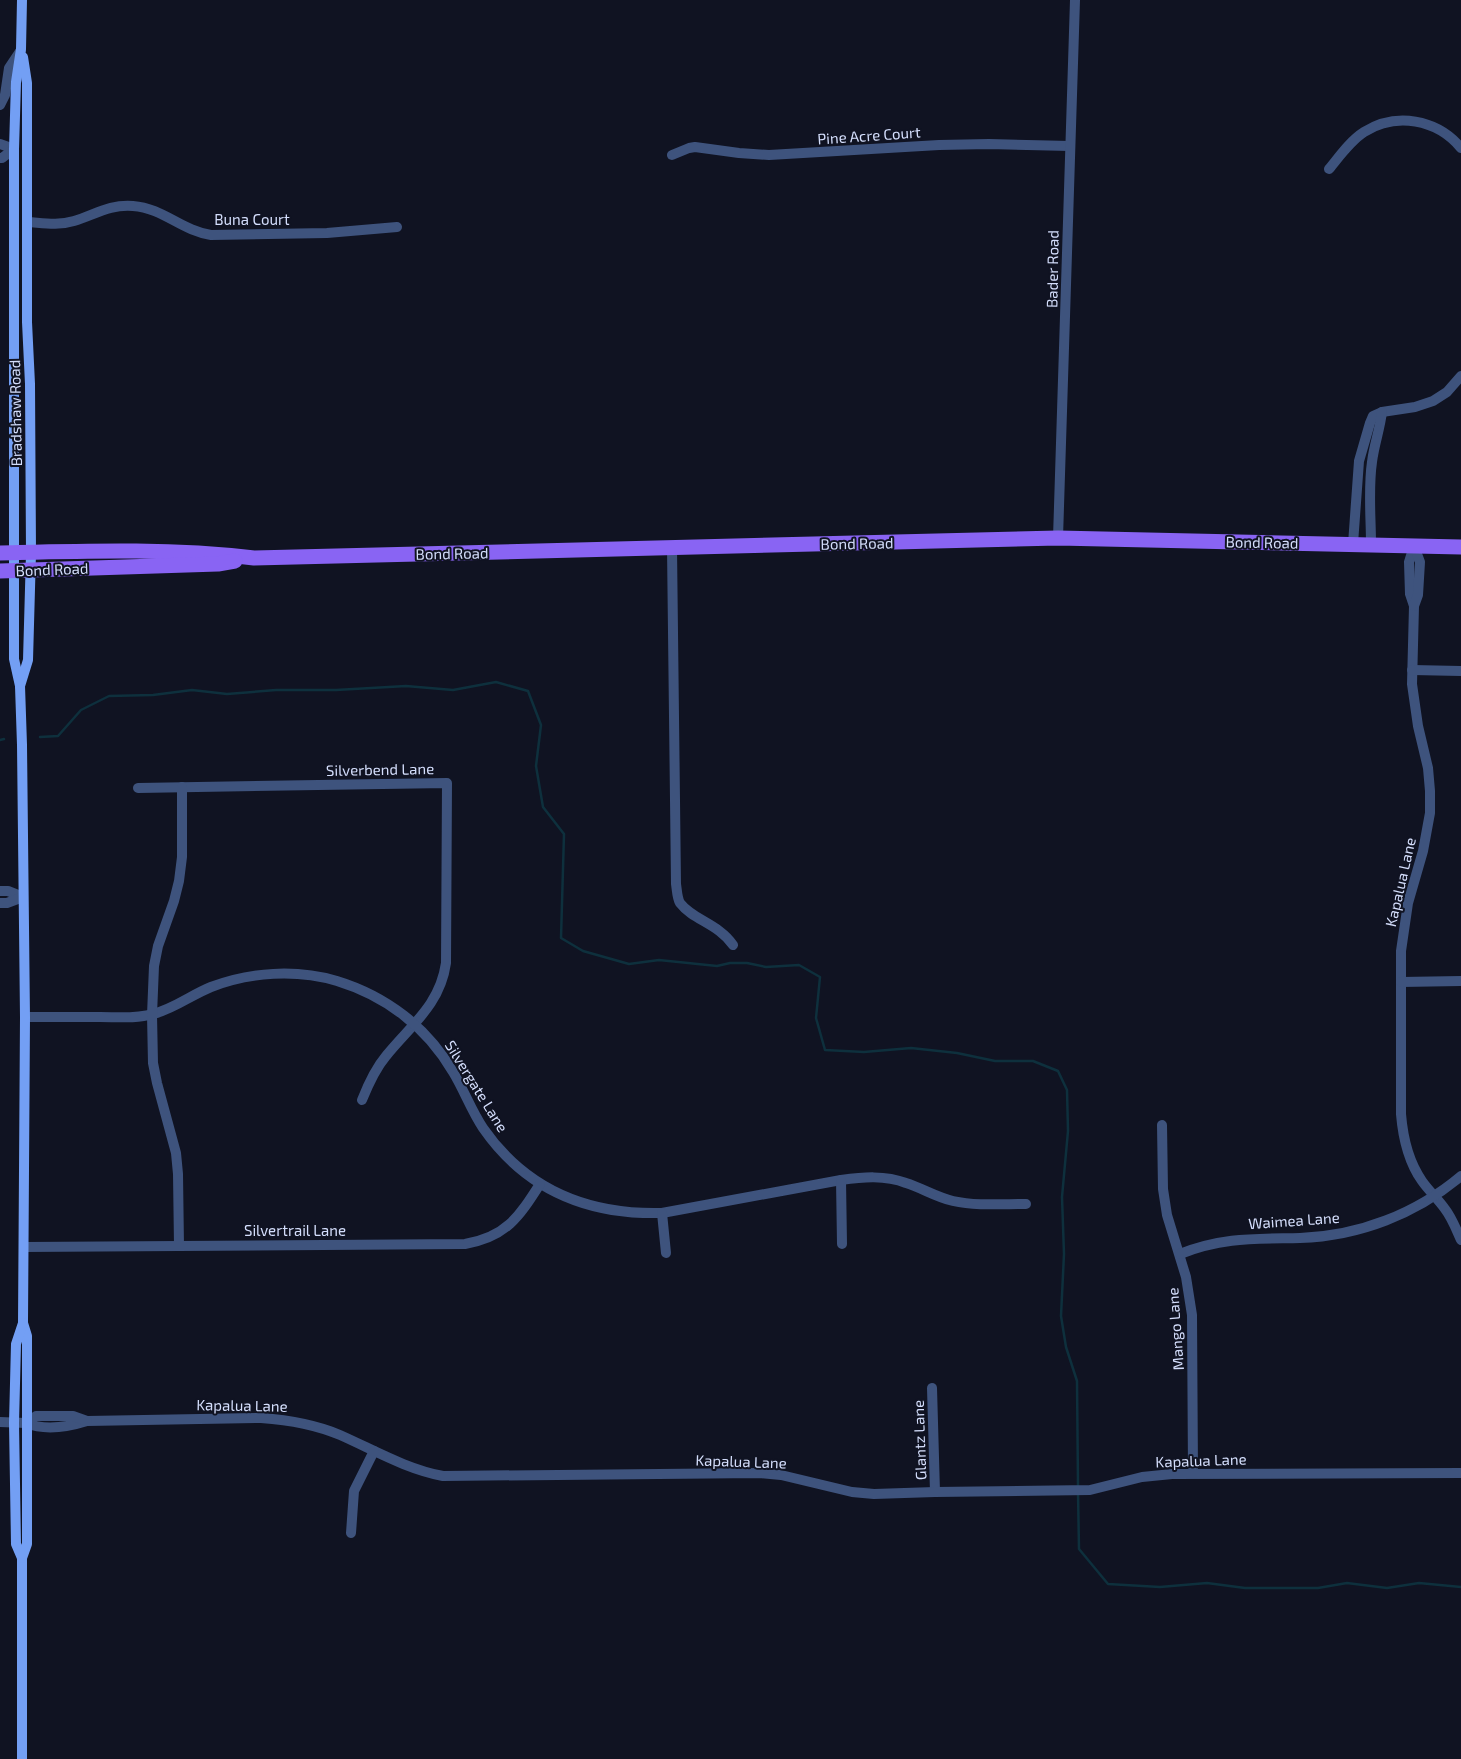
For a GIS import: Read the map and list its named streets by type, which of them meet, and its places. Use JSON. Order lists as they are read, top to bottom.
{
  "streets": {
    "main road": ["Bradshaw Road", "Bond Road"],
    "street": [
      "Pine Acre Court",
      "Buna Court",
      "Bader Road",
      "Silverbend Lane",
      "Kapalua Lane",
      "Silvergate Lane",
      "Waimea Lane",
      "Silvertrail Lane",
      "Mango Lane",
      "Glantz Lane"
    ]
  },
  "crossings": [
    ["Pine Acre Court", "Bader Road"],
    ["Buna Court", "Bradshaw Road"],
    ["Bader Road", "Bond Road"],
    ["Bradshaw Road", "Bond Road"],
    ["Bradshaw Road", "Kapalua Lane"],
    ["Bradshaw Road", "Silvergate Lane"],
    ["Bradshaw Road", "Silvertrail Lane"],
    ["Bond Road", "Kapalua Lane"],
    ["Silverbend Lane", "Silvergate Lane"],
    ["Kapalua Lane", "Waimea Lane"],
    ["Kapalua Lane", "Mango Lane"],
    ["Kapalua Lane", "Glantz Lane"],
    ["Silvergate Lane", "Silvertrail Lane"],
    ["Waimea Lane", "Mango Lane"]
  ]
}
